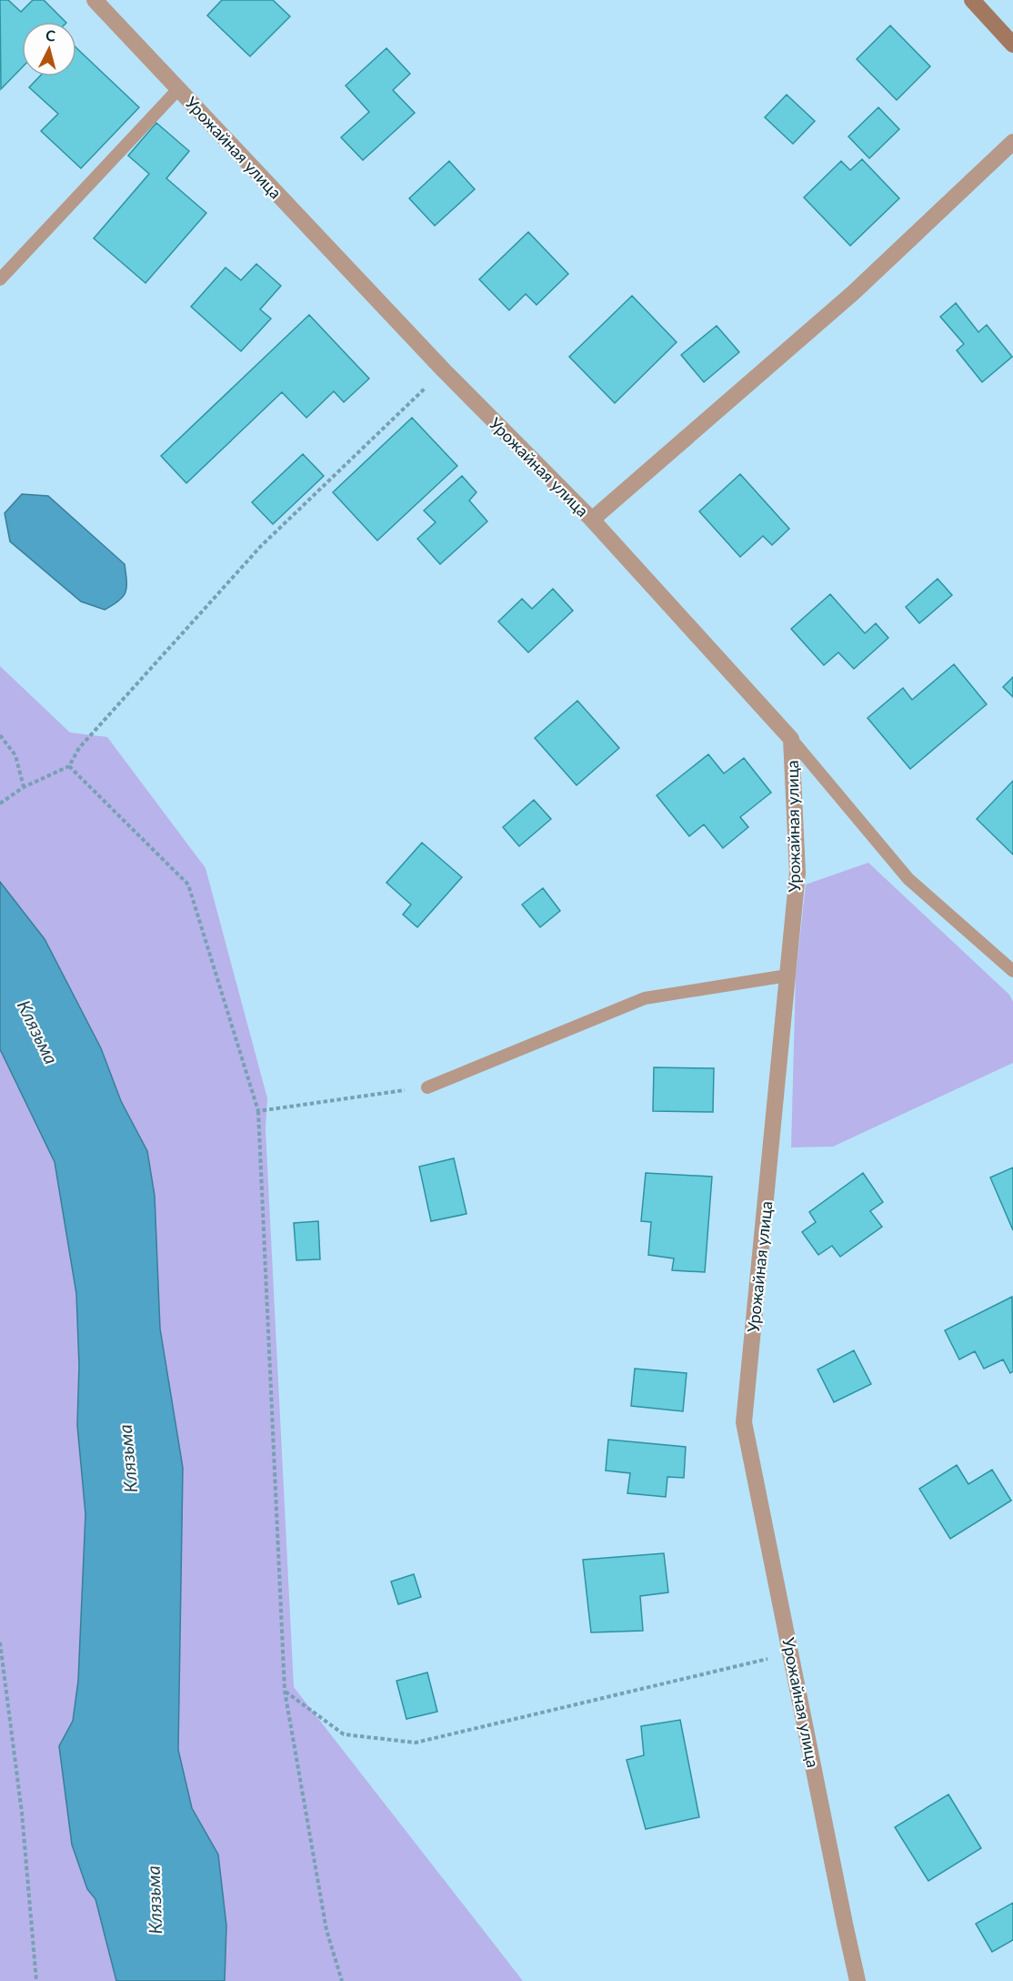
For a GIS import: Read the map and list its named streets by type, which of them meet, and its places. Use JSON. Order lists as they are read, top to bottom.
{
  "streets": {
    "street": ["Урожайная улица"]
  },
  "water": ["Клязьма"],
  "north": "top"
}
